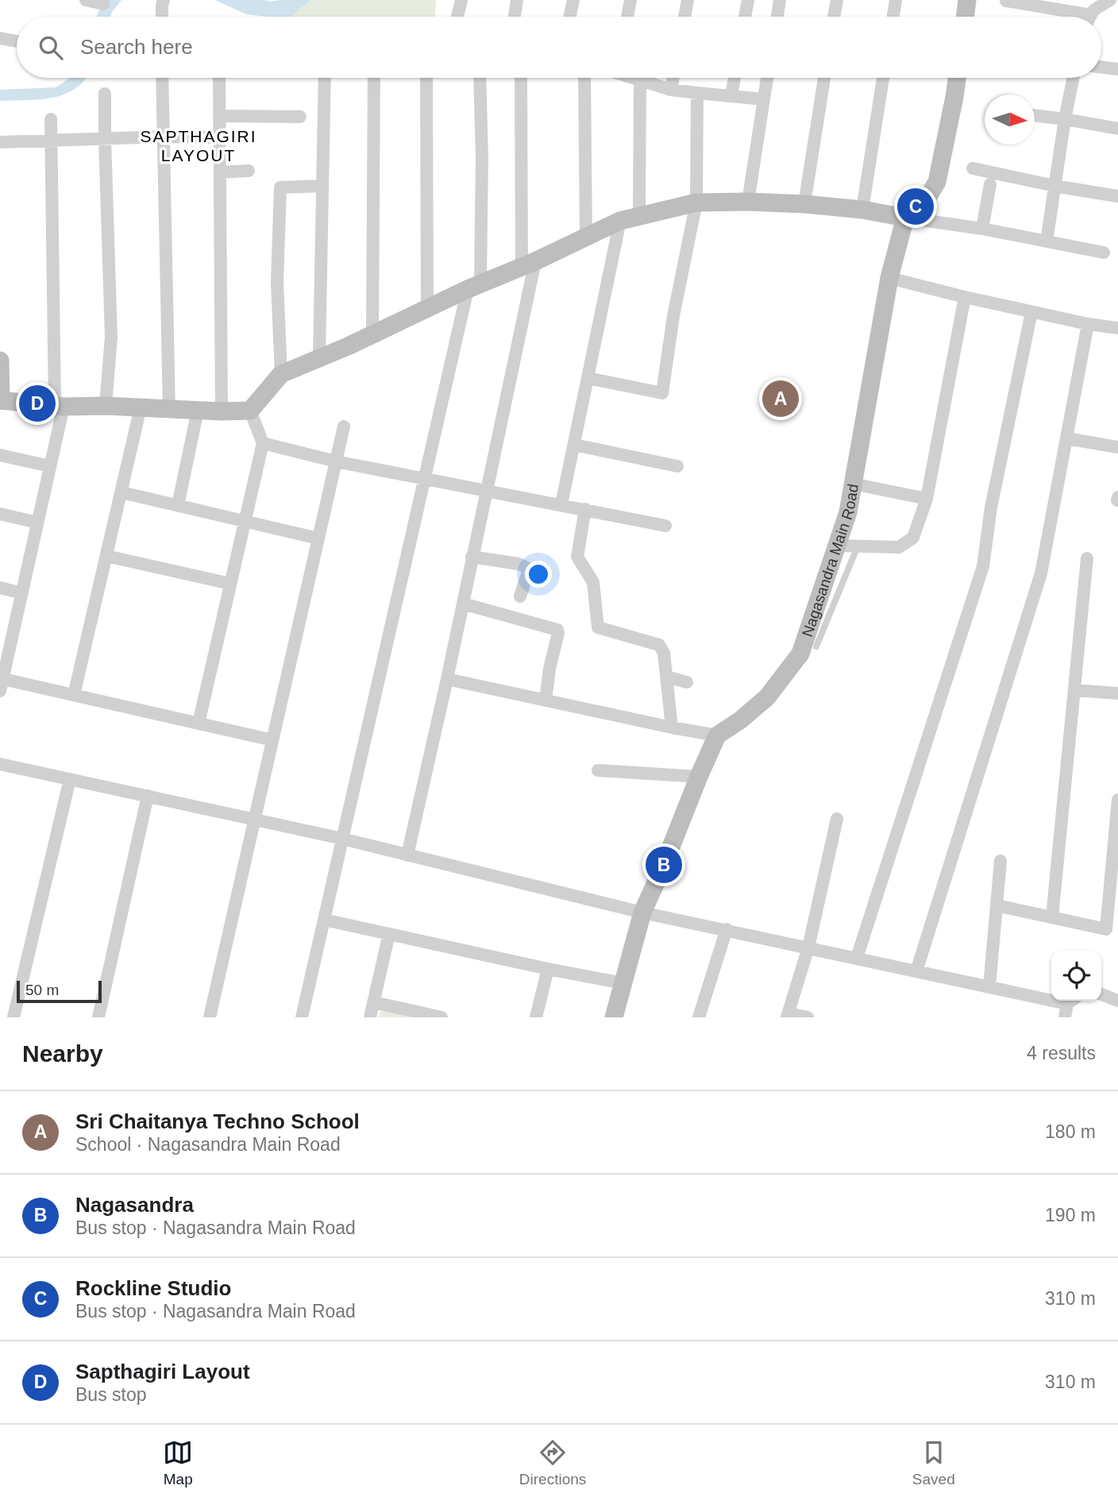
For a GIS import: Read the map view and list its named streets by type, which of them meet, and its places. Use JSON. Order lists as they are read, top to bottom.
{
  "streets": {
    "street": ["Nagasandra Main Road"]
  },
  "districts": ["SAPTHAGIRI LAYOUT"],
  "scale_bar": "50 m",
  "north": "right",
  "page": {
    "search": "Search here",
    "pins": [
      "C",
      "A",
      "D",
      "B"
    ],
    "scale": "50 m",
    "heading": ["Nearby", "4 results"],
    "list": [
      {
        "mark": "A",
        "name": "Sri Chaitanya Techno School",
        "note": "School · Nagasandra Main Road",
        "value": "180 m"
      },
      {
        "mark": "B",
        "name": "Nagasandra",
        "note": "Bus stop · Nagasandra Main Road",
        "value": "190 m"
      },
      {
        "mark": "C",
        "name": "Rockline Studio",
        "note": "Bus stop · Nagasandra Main Road",
        "value": "310 m"
      },
      {
        "mark": "D",
        "name": "Sapthagiri Layout",
        "note": "Bus stop",
        "value": "310 m"
      }
    ],
    "nav": ["Map", "Directions", "Saved"]
  }
}
